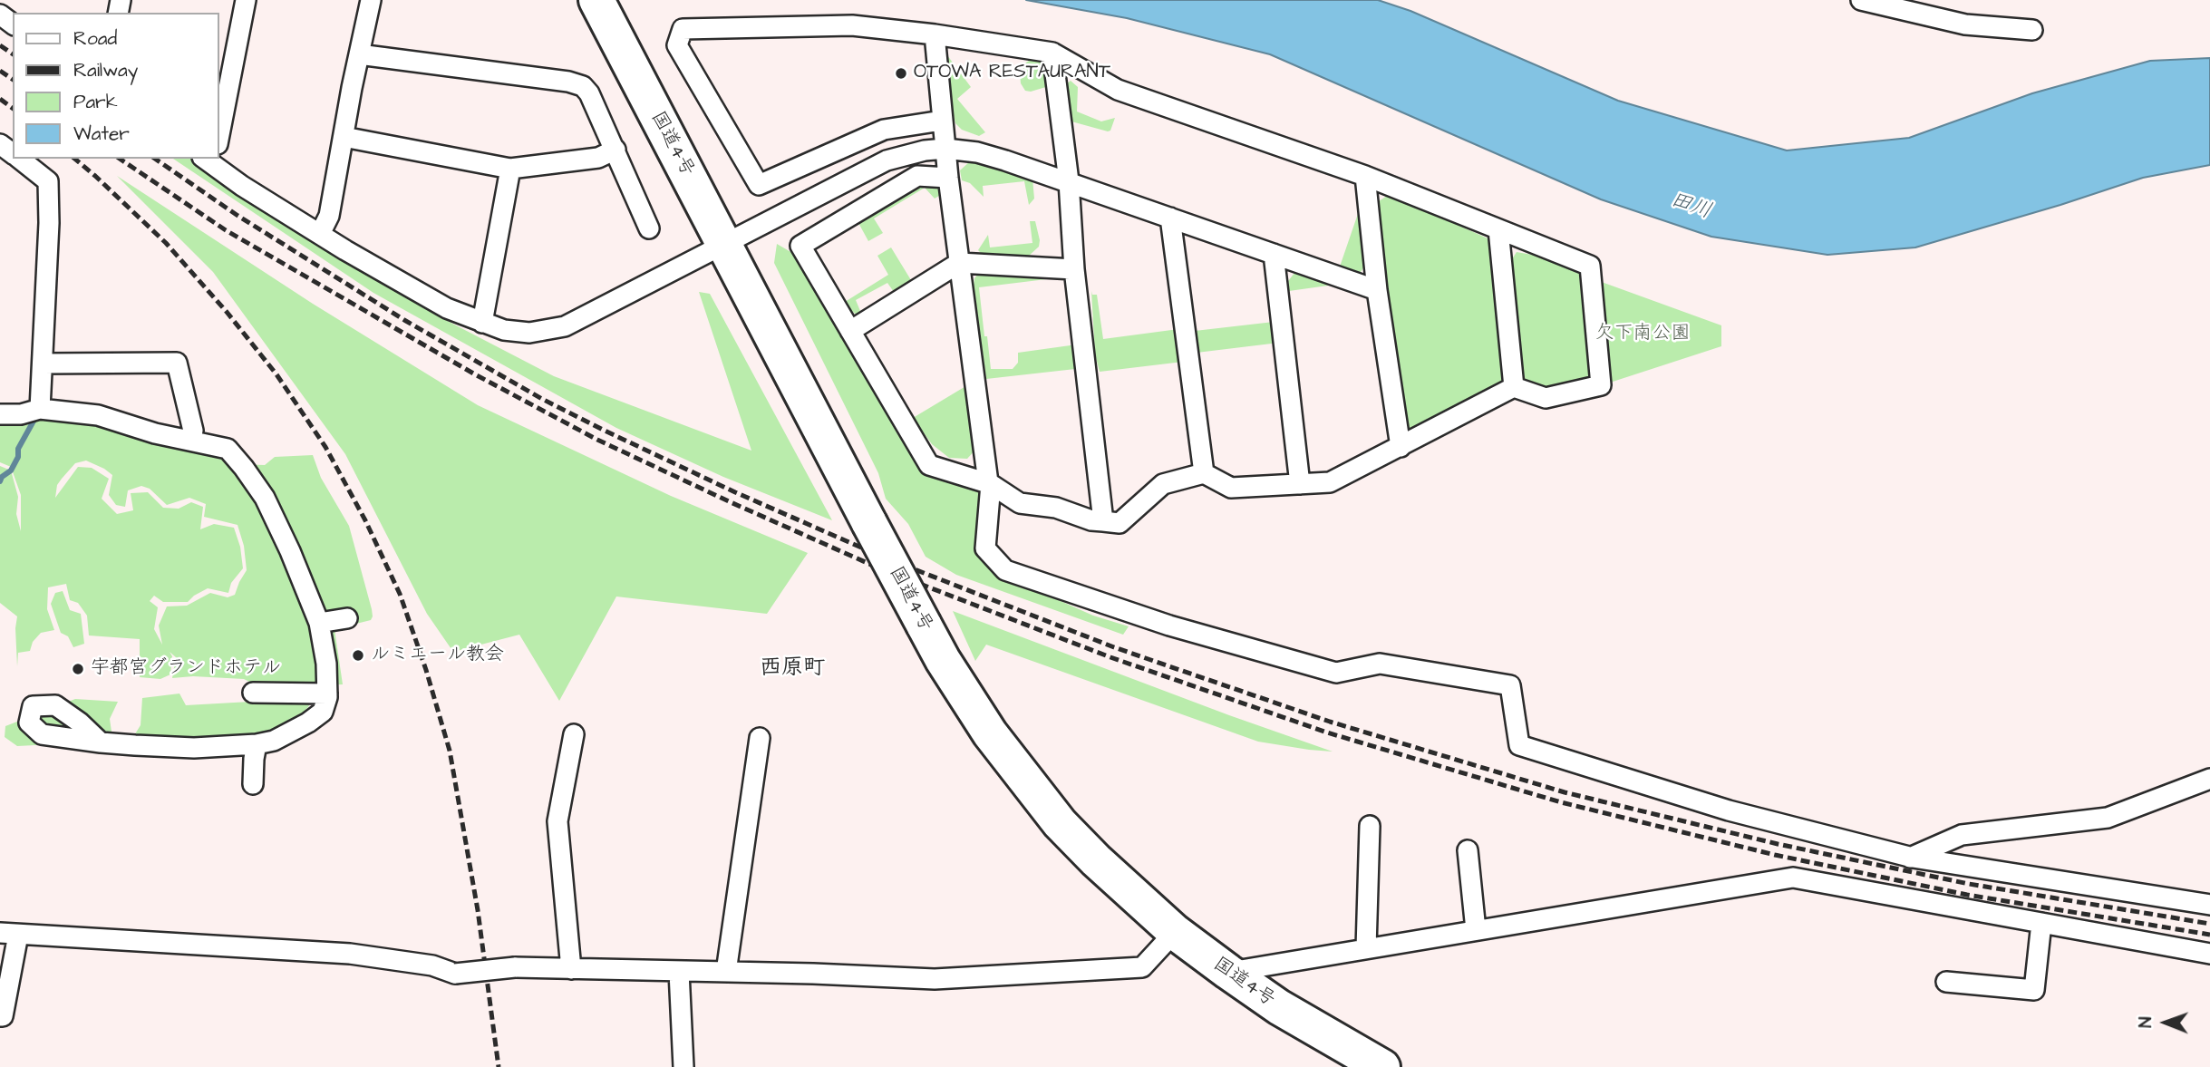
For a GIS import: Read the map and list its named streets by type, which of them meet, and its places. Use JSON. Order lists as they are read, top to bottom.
{
  "streets": {
    "highway": ["国道4号"]
  },
  "districts": ["西原町"],
  "water": ["田川"],
  "parks": ["欠下南公園"],
  "places": ["OTOWA RESTAURANT", "ルミエール教会", "宇都宮グランドホテル"],
  "legend": [
    "Road",
    "Railway",
    "Park",
    "Water"
  ],
  "north": "left"
}
